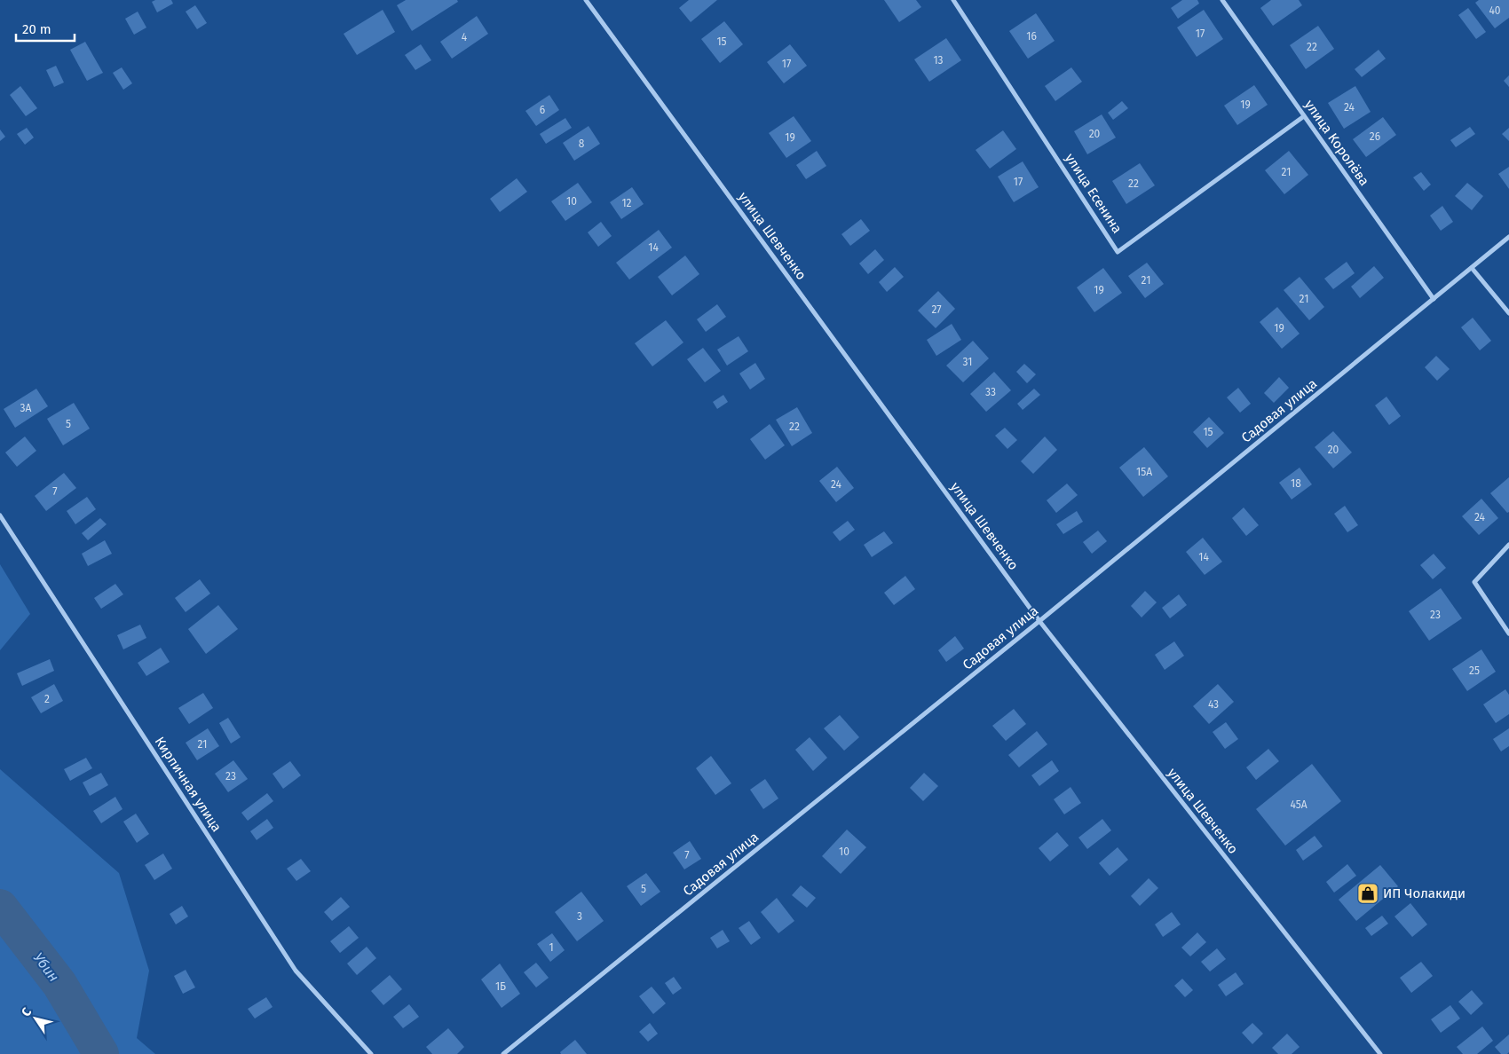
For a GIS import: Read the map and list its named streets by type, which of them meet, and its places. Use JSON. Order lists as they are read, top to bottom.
{
  "streets": {
    "street": [
      "улица Королёва",
      "улица Есенина",
      "улица Шевченко",
      "Садовая улица",
      "Кирпичная улица"
    ]
  },
  "crossings": [
    ["улица Королёва", "улица Есенина"],
    ["улица Королёва", "Садовая улица"],
    ["улица Шевченко", "Садовая улица"]
  ],
  "water": ["Убин"],
  "places": {
    "shop": ["ИП Чолакиди"]
  },
  "house_numbers": [
    "40",
    "17",
    "16",
    "4",
    "15",
    "22",
    "13",
    "17",
    "19",
    "24",
    "6",
    "20",
    "26",
    "19",
    "8",
    "21",
    "17",
    "22",
    "10",
    "12",
    "14",
    "21",
    "19",
    "21",
    "27",
    "19",
    "31",
    "33",
    "3А",
    "5",
    "22",
    "15",
    "20",
    "15А",
    "18",
    "24",
    "7",
    "24",
    "14",
    "23",
    "25",
    "2",
    "43",
    "21",
    "23",
    "45А",
    "10",
    "7",
    "5",
    "3",
    "1",
    "1Б"
  ],
  "scale_bar": "20 m",
  "north": "top left"
}
